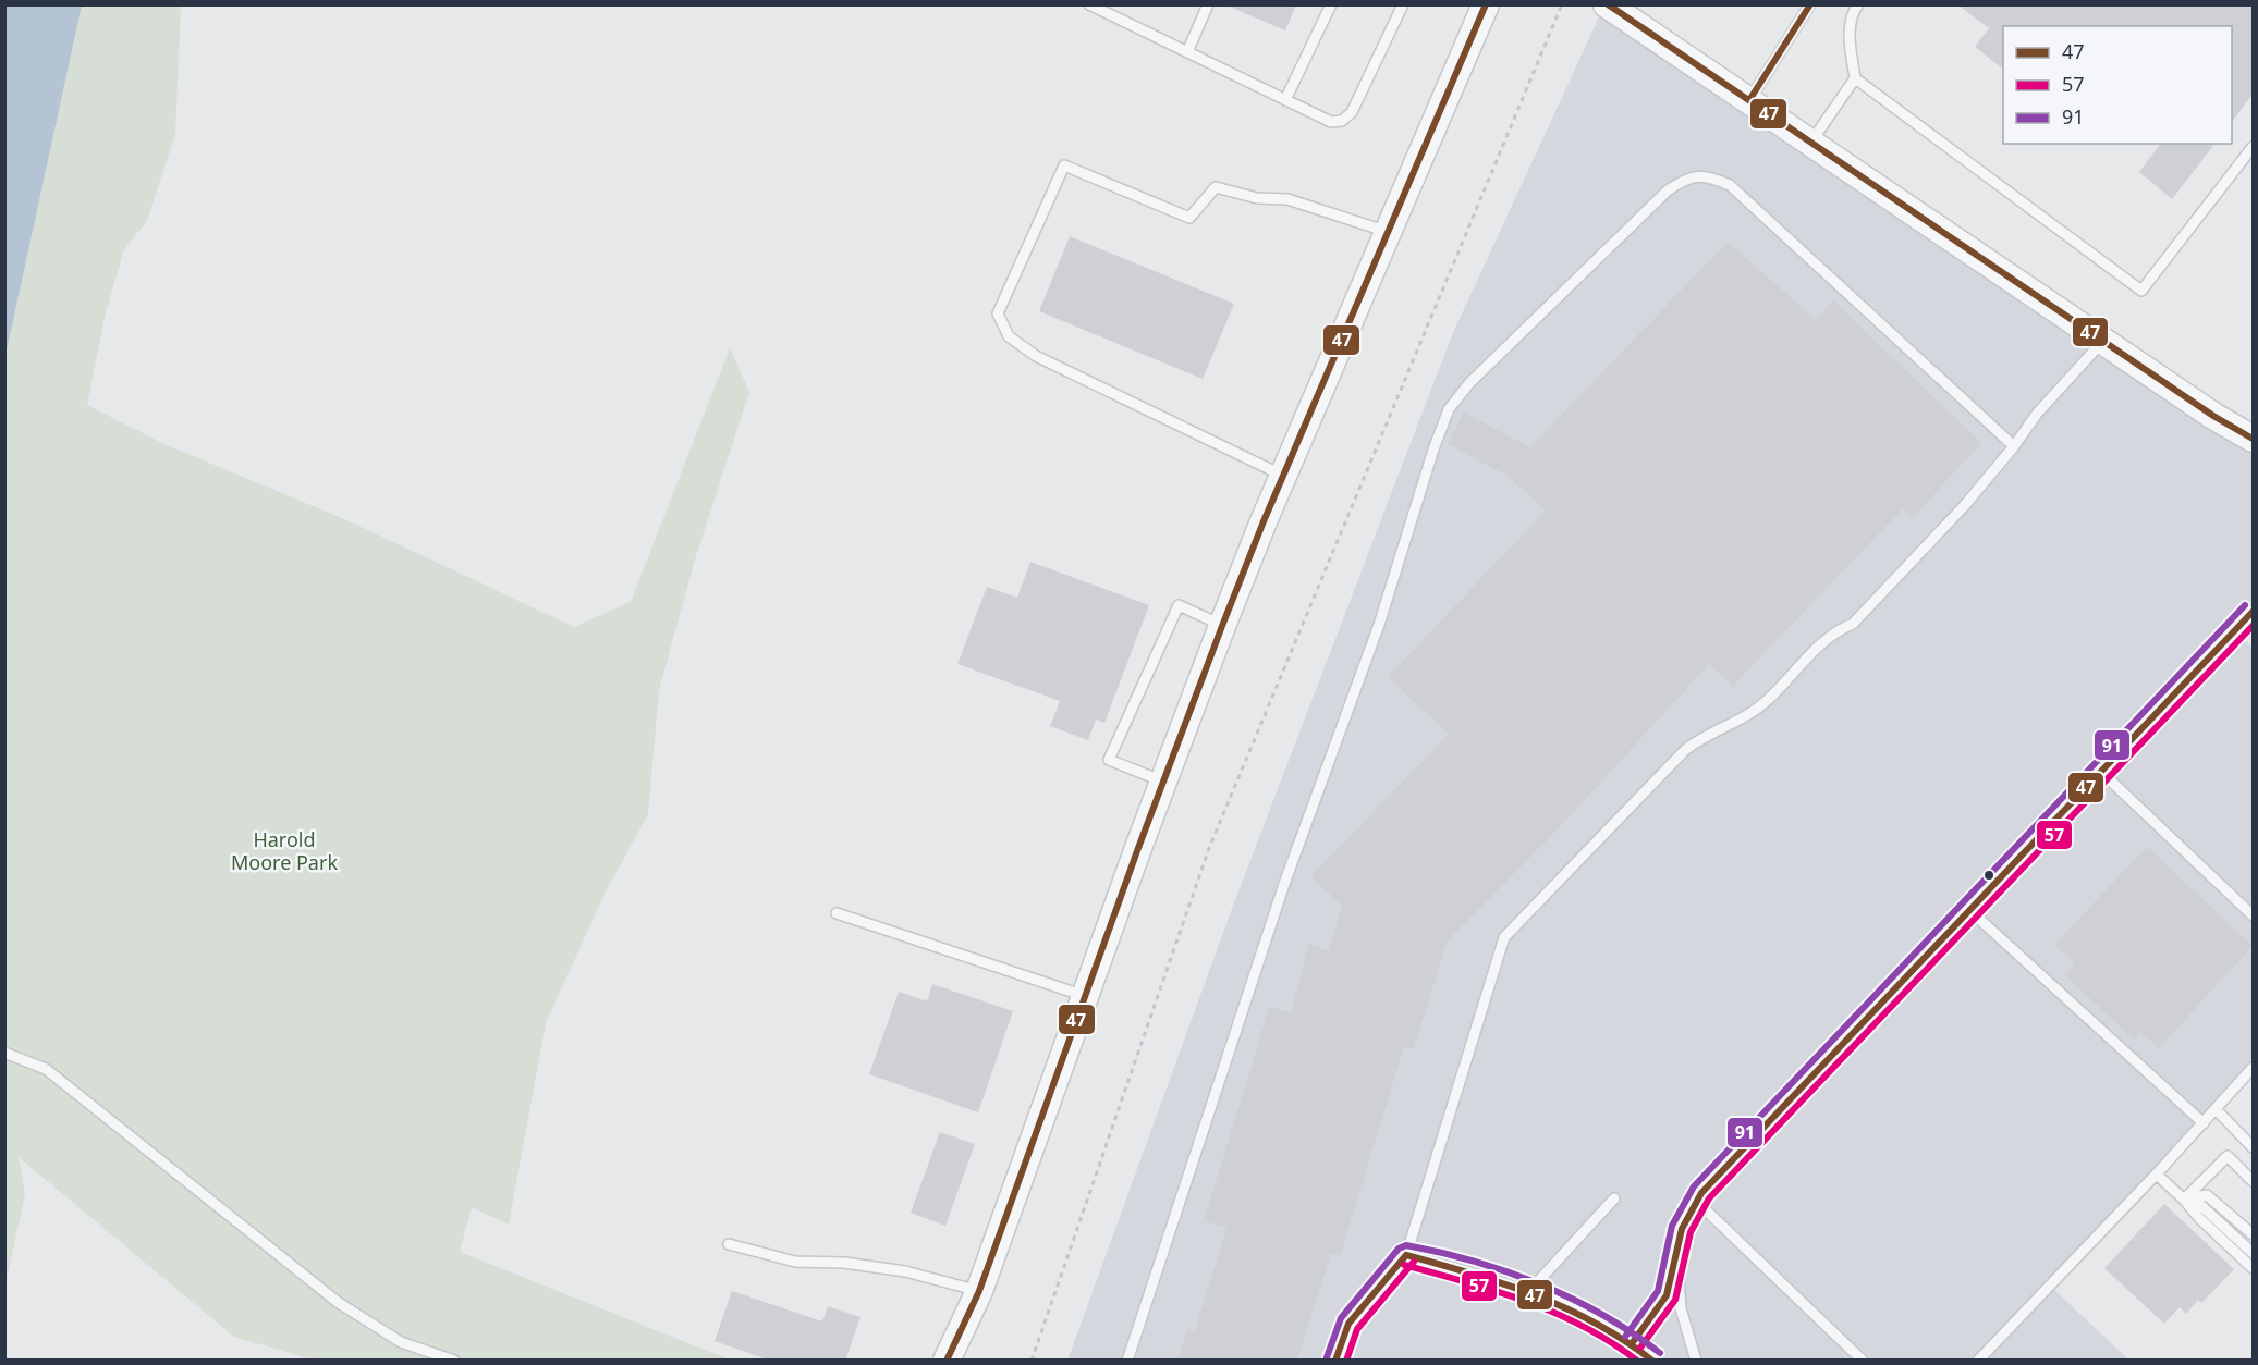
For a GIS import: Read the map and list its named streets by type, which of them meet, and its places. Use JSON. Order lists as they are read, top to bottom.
{
  "parks": ["Harold Moore Park"],
  "lines": ["transit line 47", "transit line 91", "transit line 57"],
  "legend": ["47", "57", "91"]
}
